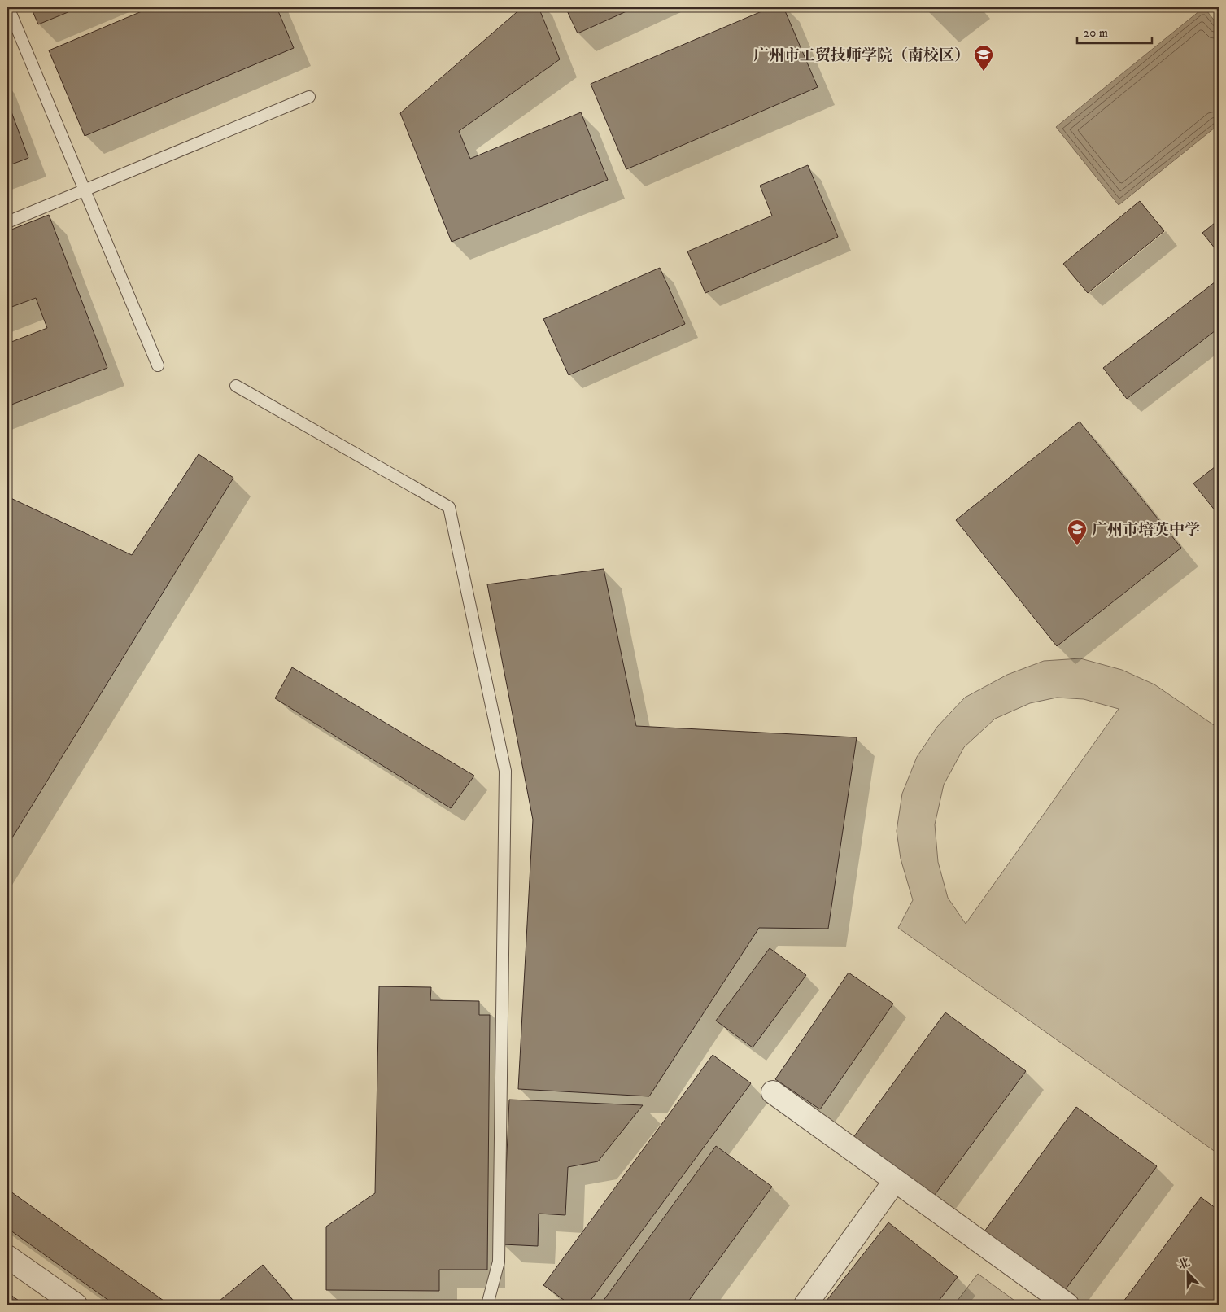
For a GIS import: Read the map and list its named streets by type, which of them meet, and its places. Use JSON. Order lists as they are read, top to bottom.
{
  "places": {
    "school or university": ["广州市工贸技师学院（南校区）", "广州市培英中学"]
  },
  "scale_bar": "20 m",
  "north": "top"
}
